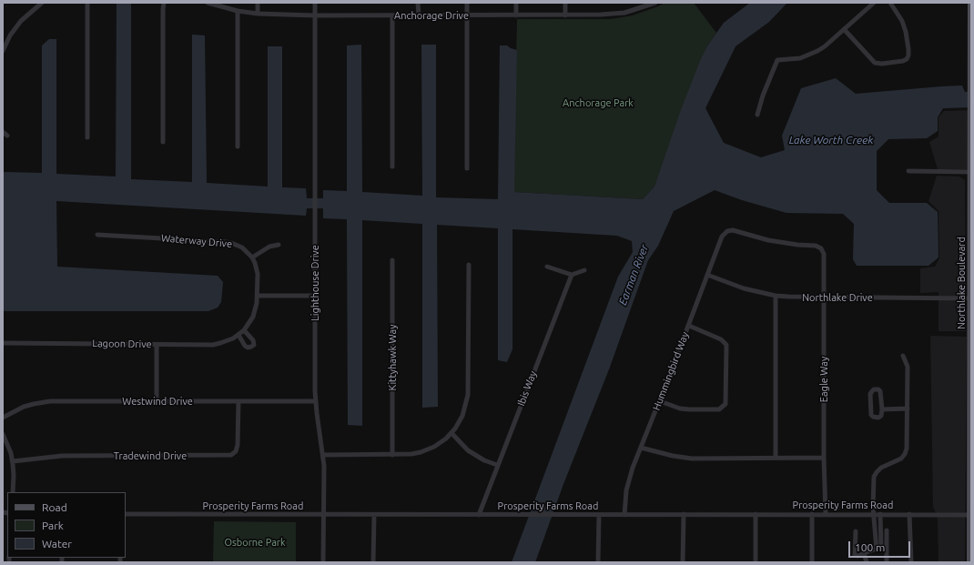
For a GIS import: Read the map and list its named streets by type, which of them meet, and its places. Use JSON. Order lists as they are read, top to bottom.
{
  "streets": {
    "main road": ["Northlake Boulevard"],
    "street": [
      "Anchorage Drive",
      "Waterway Drive",
      "Lighthouse Drive",
      "Northlake Drive",
      "Lagoon Drive",
      "Kittyhawk Way",
      "Hummingbird Way",
      "Eagle Way",
      "Ibis Way",
      "Westwind Drive",
      "Tradewind Drive",
      "Prosperity Farms Road"
    ]
  },
  "crossings": [
    ["Anchorage Drive", "Lighthouse Drive"],
    ["Lighthouse Drive", "Westwind Drive"],
    ["Lighthouse Drive", "Prosperity Farms Road"],
    ["Northlake Boulevard", "Northlake Drive"],
    ["Northlake Boulevard", "Prosperity Farms Road"],
    ["Northlake Drive", "Hummingbird Way"],
    ["Northlake Drive", "Eagle Way"],
    ["Hummingbird Way", "Eagle Way"],
    ["Hummingbird Way", "Prosperity Farms Road"],
    ["Eagle Way", "Prosperity Farms Road"],
    ["Ibis Way", "Prosperity Farms Road"],
    ["Westwind Drive", "Tradewind Drive"]
  ],
  "water": ["Lake Worth Creek", "Earman River"],
  "parks": ["Anchorage Park", "Osborne Park"],
  "legend": ["Road", "Park", "Water"],
  "scale_bar": "100 m"
}
